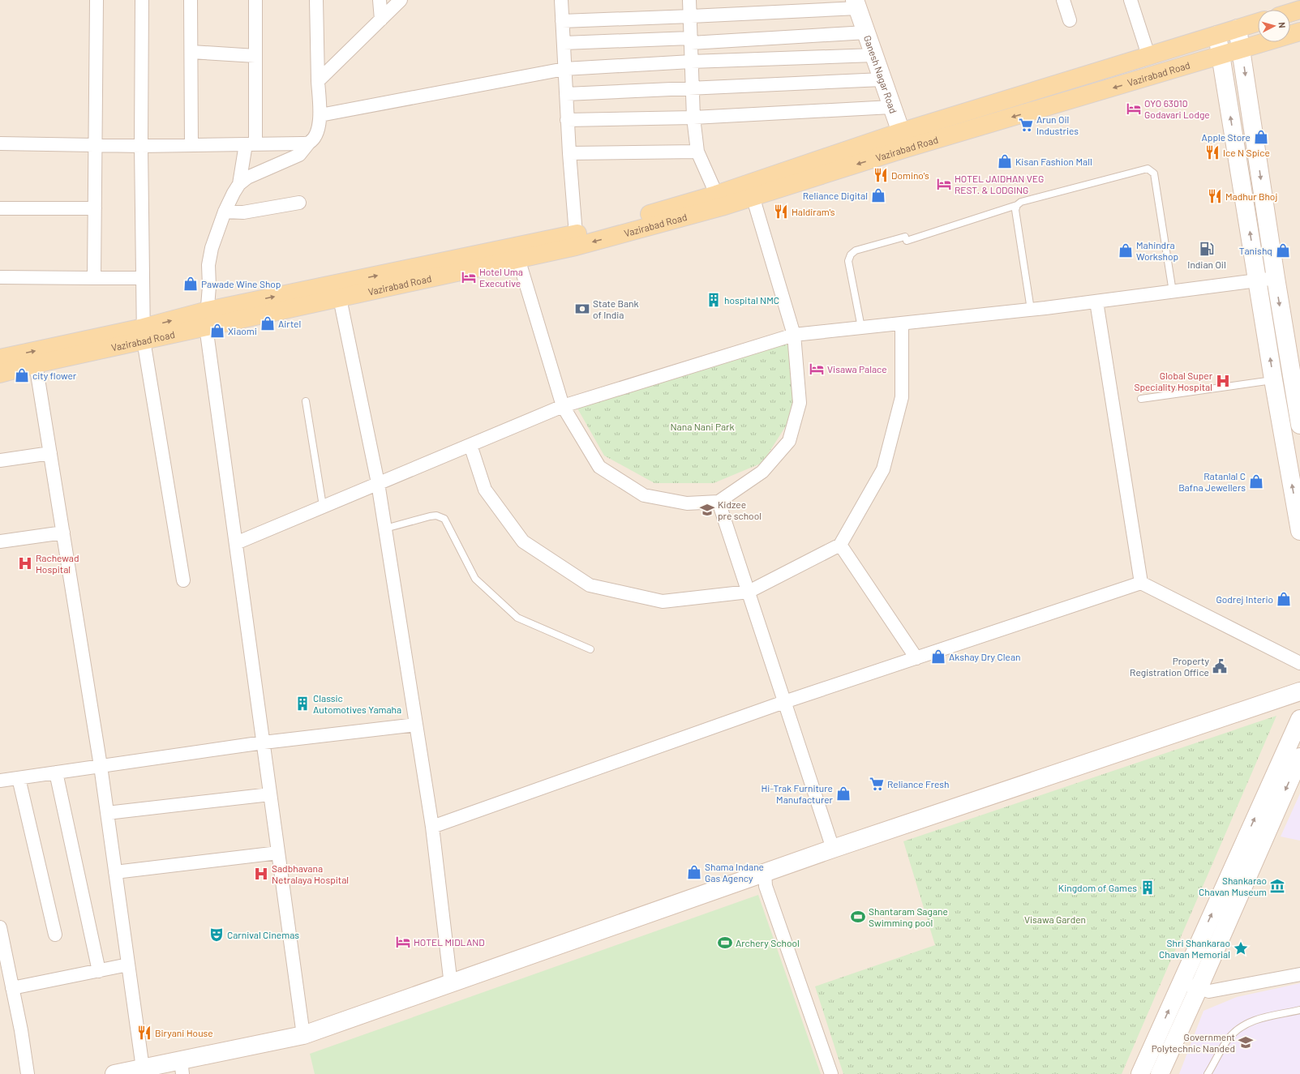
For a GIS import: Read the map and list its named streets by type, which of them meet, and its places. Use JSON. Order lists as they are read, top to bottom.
{
  "streets": {
    "main road": ["Vazirabad Road", "Ganesh Nagar Road"]
  },
  "crossings": [
    ["Vazirabad Road", "Ganesh Nagar Road"]
  ],
  "parks": ["Nana Nani Park", "Visawa Garden"],
  "places": {
    "hotel": [
      "OYO 63010 Godavari Lodge",
      "HOTEL JAIDHAN VEG REST. & LODGING",
      "Hotel Uma Executive",
      "Visawa Palace",
      "HOTEL MIDLAND"
    ],
    "supermarket": ["Arun Oil Industries", "Reliance Fresh"],
    "shop": [
      "Apple Store",
      "Kisan Fashion Mall",
      "Reliance Digital",
      "Mahindra Workshop",
      "Tanishq",
      "Pawade Wine Shop",
      "Airtel",
      "Xiaomi",
      "city flower",
      "Ratanlal C Bafna Jewellers",
      "Godrej Interio",
      "Akshay Dry Clean",
      "Hi-Trak Furniture Manufacturer",
      "Shama Indane Gas Agency"
    ],
    "restaurant": [
      "Ice N Spice",
      "Domino's",
      "Madhur Bhoj",
      "Haldiram's",
      "Biryani House"
    ],
    "fuel station": ["Indian Oil"],
    "building": ["hospital NMC", "Classic Automotives Yamaha", "Kingdom of Games"],
    "bank": ["State Bank of India"],
    "hospital": ["Global Super Speciality Hospital", "Rachewad Hospital", "Sadbhavana Netralaya Hospital"],
    "school or university": ["Kidzee pre school", "Government Polytechnic Nanded"],
    "public building": ["Property Registration Office"],
    "museum": ["Shankarao Chavan Museum"],
    "sports": ["Shantaram Sagane Swimming pool", "Archery School"],
    "theatre": ["Carnival Cinemas"],
    "place": ["Shri Shankarao Chavan Memorial"]
  },
  "north": "right"
}
